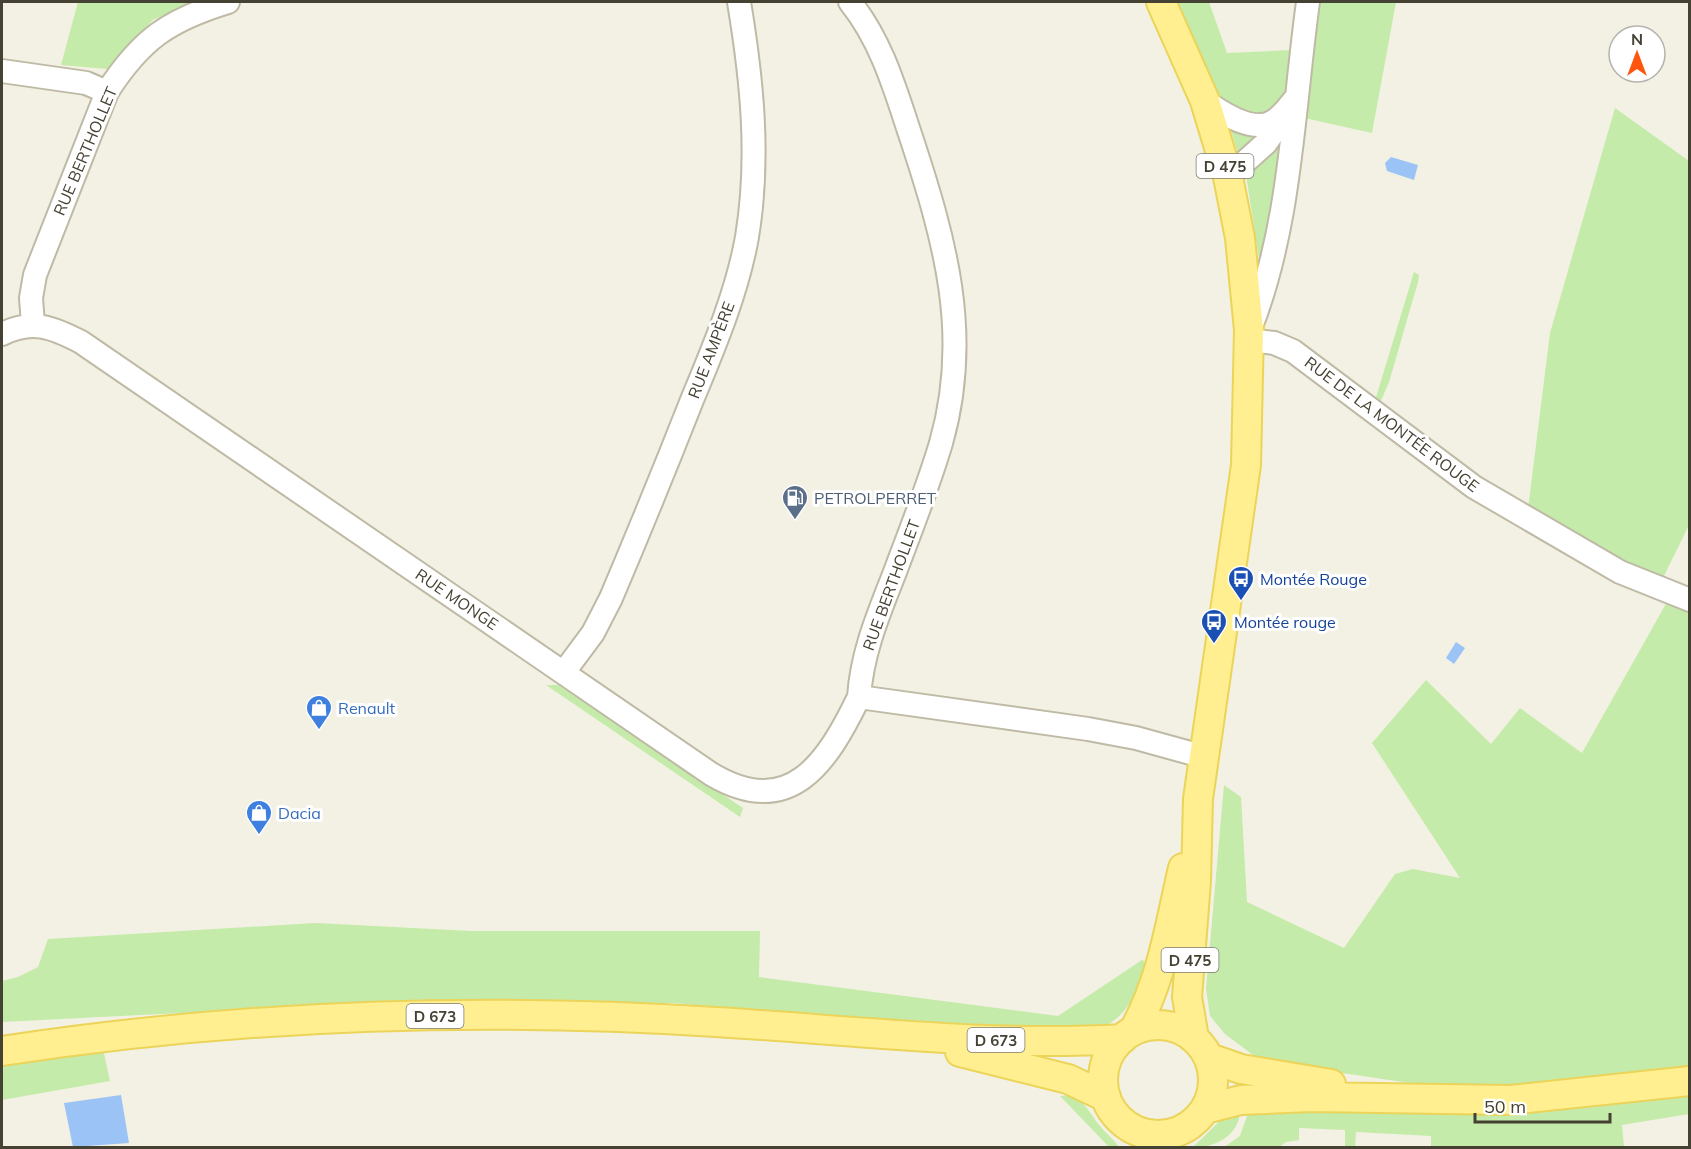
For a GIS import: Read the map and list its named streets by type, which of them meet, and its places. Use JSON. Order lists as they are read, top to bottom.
{
  "streets": {
    "main road": ["D 475", "D 673"],
    "street": [
      "RUE BERTHOLLET",
      "RUE AMPÈRE",
      "RUE DE LA MONTÉE ROUGE",
      "RUE MONGE"
    ]
  },
  "crossings": [
    ["RUE BERTHOLLET", "RUE MONGE"],
    ["D 475", "RUE DE LA MONTÉE ROUGE"],
    ["D 475", "D 673"],
    ["RUE AMPÈRE", "RUE MONGE"]
  ],
  "places": {
    "fuel station": ["PETROLPERRET"],
    "bus stop": ["Montée Rouge", "Montée rouge"],
    "shop": ["Renault", "Dacia"]
  },
  "scale_bar": "50 m",
  "north": "top"
}
